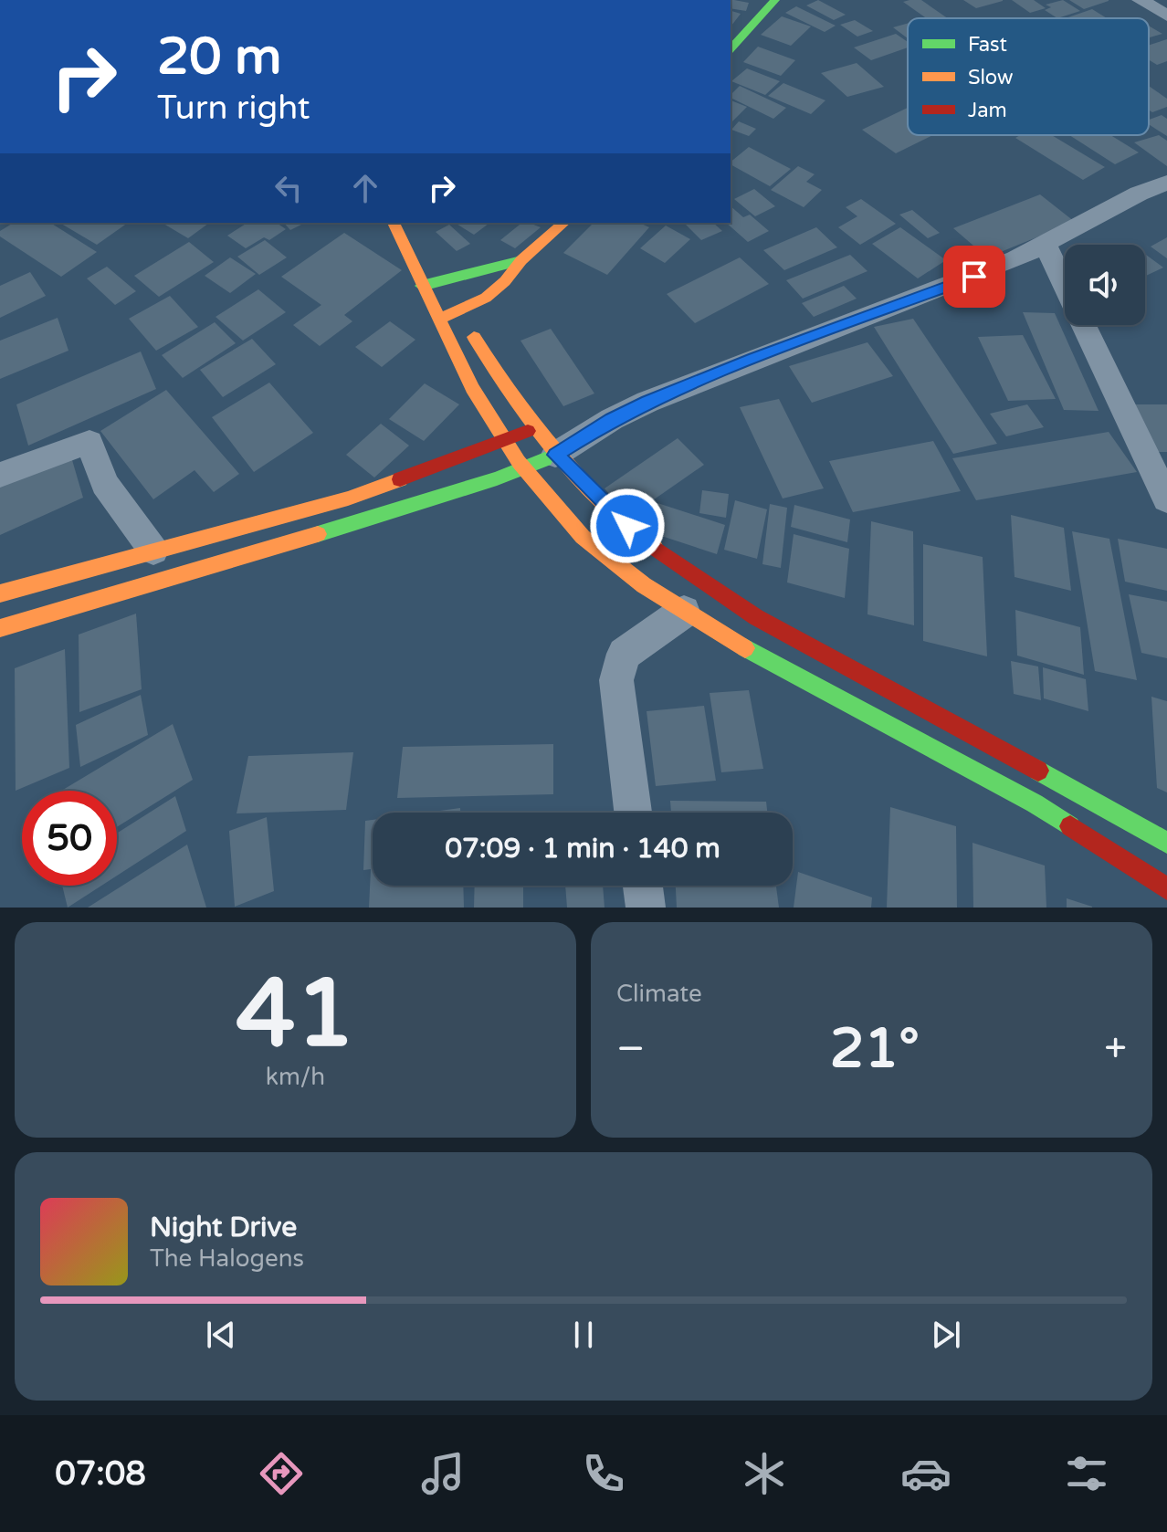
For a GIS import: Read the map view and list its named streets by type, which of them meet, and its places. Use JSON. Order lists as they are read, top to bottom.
{
  "legend": ["Fast", "Slow", "Jam"],
  "page": {
    "turn": ["20 m", "Turn right"],
    "limit": "50",
    "trip": "07:09 · 1 min · 140 m",
    "tile": [
      ["41", "km/h"],
      "Climate"
    ],
    "heat": ["−", "21°", "+"],
    "song": ["Night Drive", "The Halogens"],
    "tabs": "07:08"
  }
}
